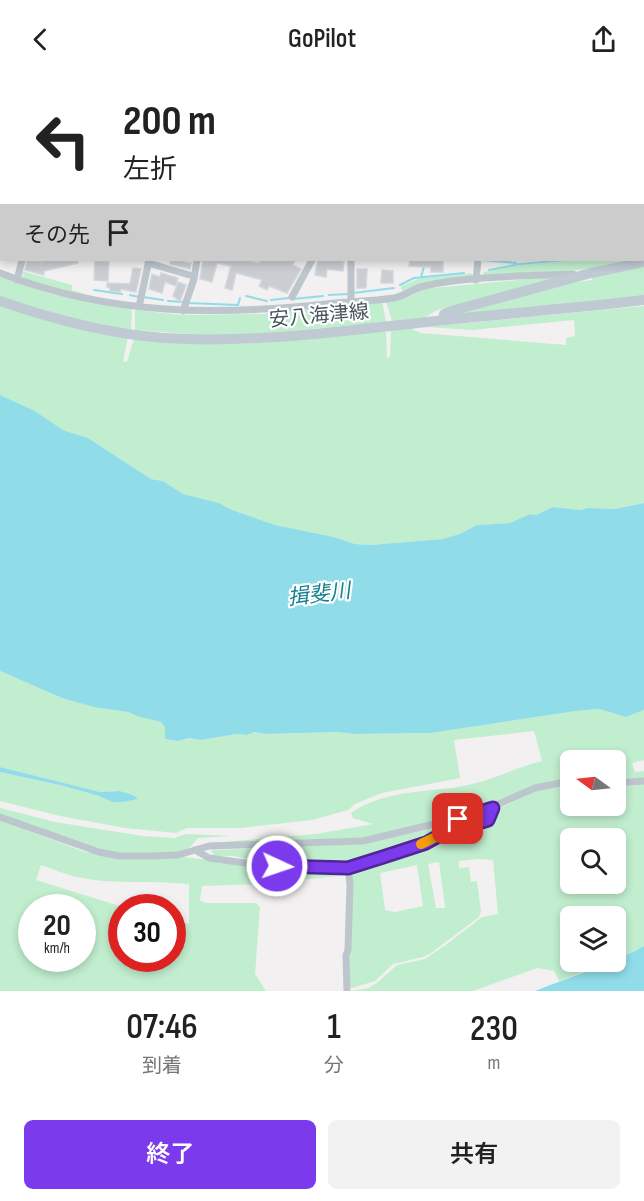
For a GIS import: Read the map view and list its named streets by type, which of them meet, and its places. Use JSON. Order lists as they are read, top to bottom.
{
  "streets": {
    "main road": ["安八海津線"]
  },
  "water": ["揖斐川"],
  "north": "left",
  "page": {
    "header": "GoPilot",
    "turn": ["200 m", "左折"],
    "then": "その先",
    "speed": "20 km/h",
    "limit": "30",
    "eta": [
      "07:46",
      "到着",
      "1",
      "分",
      "230",
      "m"
    ],
    "buttons": ["終了", "共有"]
  }
}
